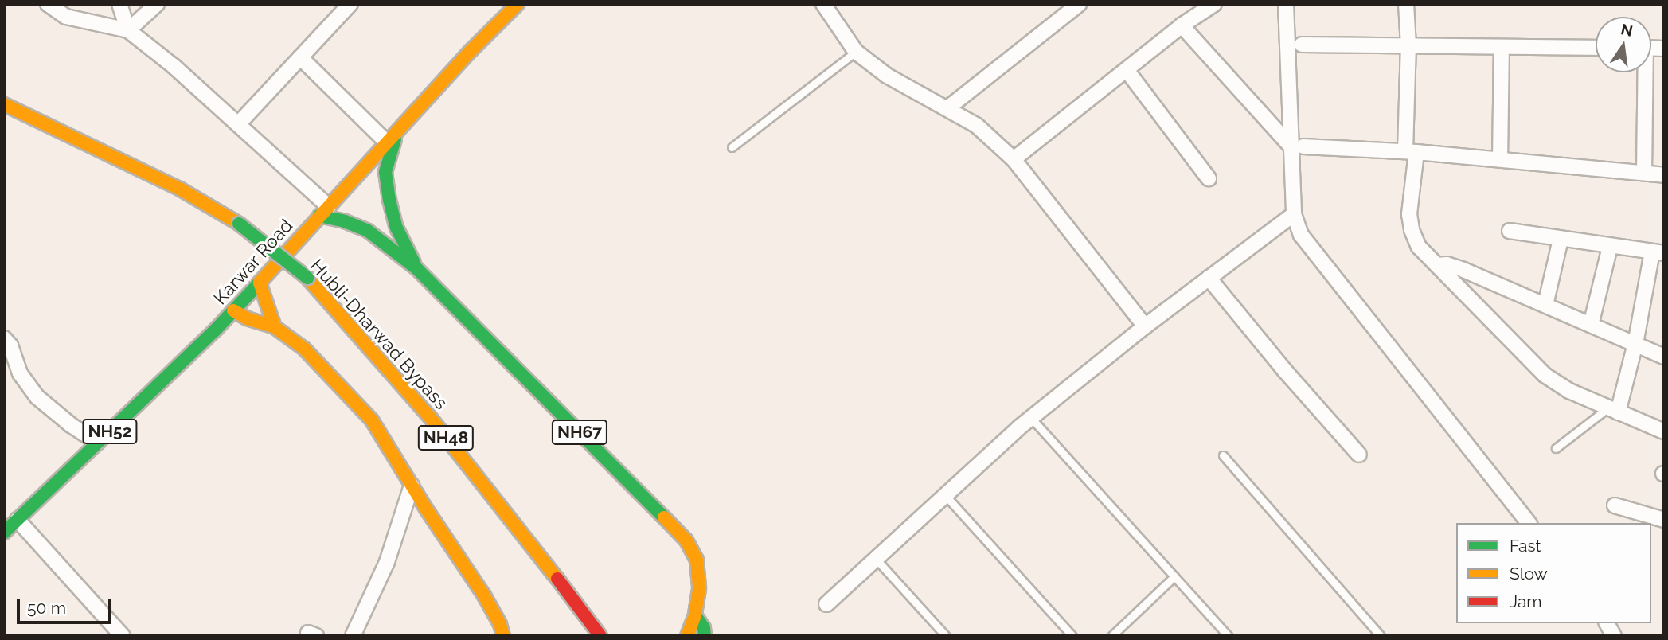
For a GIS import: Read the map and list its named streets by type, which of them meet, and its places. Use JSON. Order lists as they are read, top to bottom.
{
  "streets": {
    "main road": [
      "Karwar Road",
      "Hubli-Dharwad Bypass",
      "NH52",
      "NH67",
      "NH48"
    ]
  },
  "crossings": [
    ["Karwar Road", "NH67"]
  ],
  "legend": ["Fast", "Slow", "Jam"],
  "scale_bar": "50 m",
  "north": "top"
}
